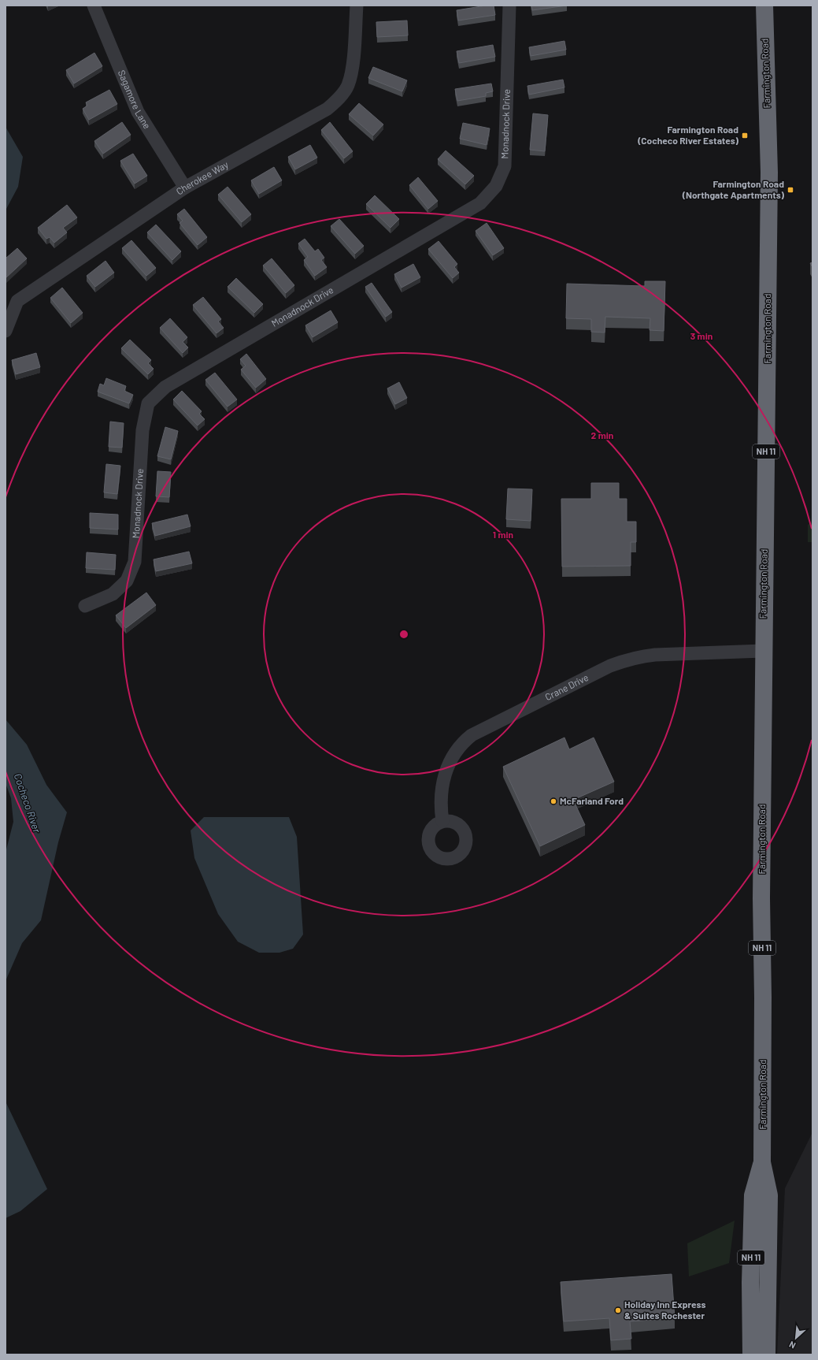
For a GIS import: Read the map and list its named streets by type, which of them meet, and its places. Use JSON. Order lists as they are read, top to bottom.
{
  "streets": {
    "highway": ["Farmington Road", "NH 11"],
    "street": [
      "Sagamore Lane",
      "Monadnock Drive",
      "Cherokee Way",
      "Crane Drive"
    ]
  },
  "crossings": [
    ["Farmington Road", "Crane Drive"],
    ["Sagamore Lane", "Cherokee Way"]
  ],
  "water": ["Cocheco River"],
  "places": {
    "transit": ["Farmington Road (Cocheco River Estates)", "Farmington Road (Northgate Apartments)"],
    "other": ["McFarland Ford", "Holiday Inn Express & Suites Rochester"]
  },
  "north": "bottom left",
  "rings": ["3 min", "2 min", "1 min"]
}
